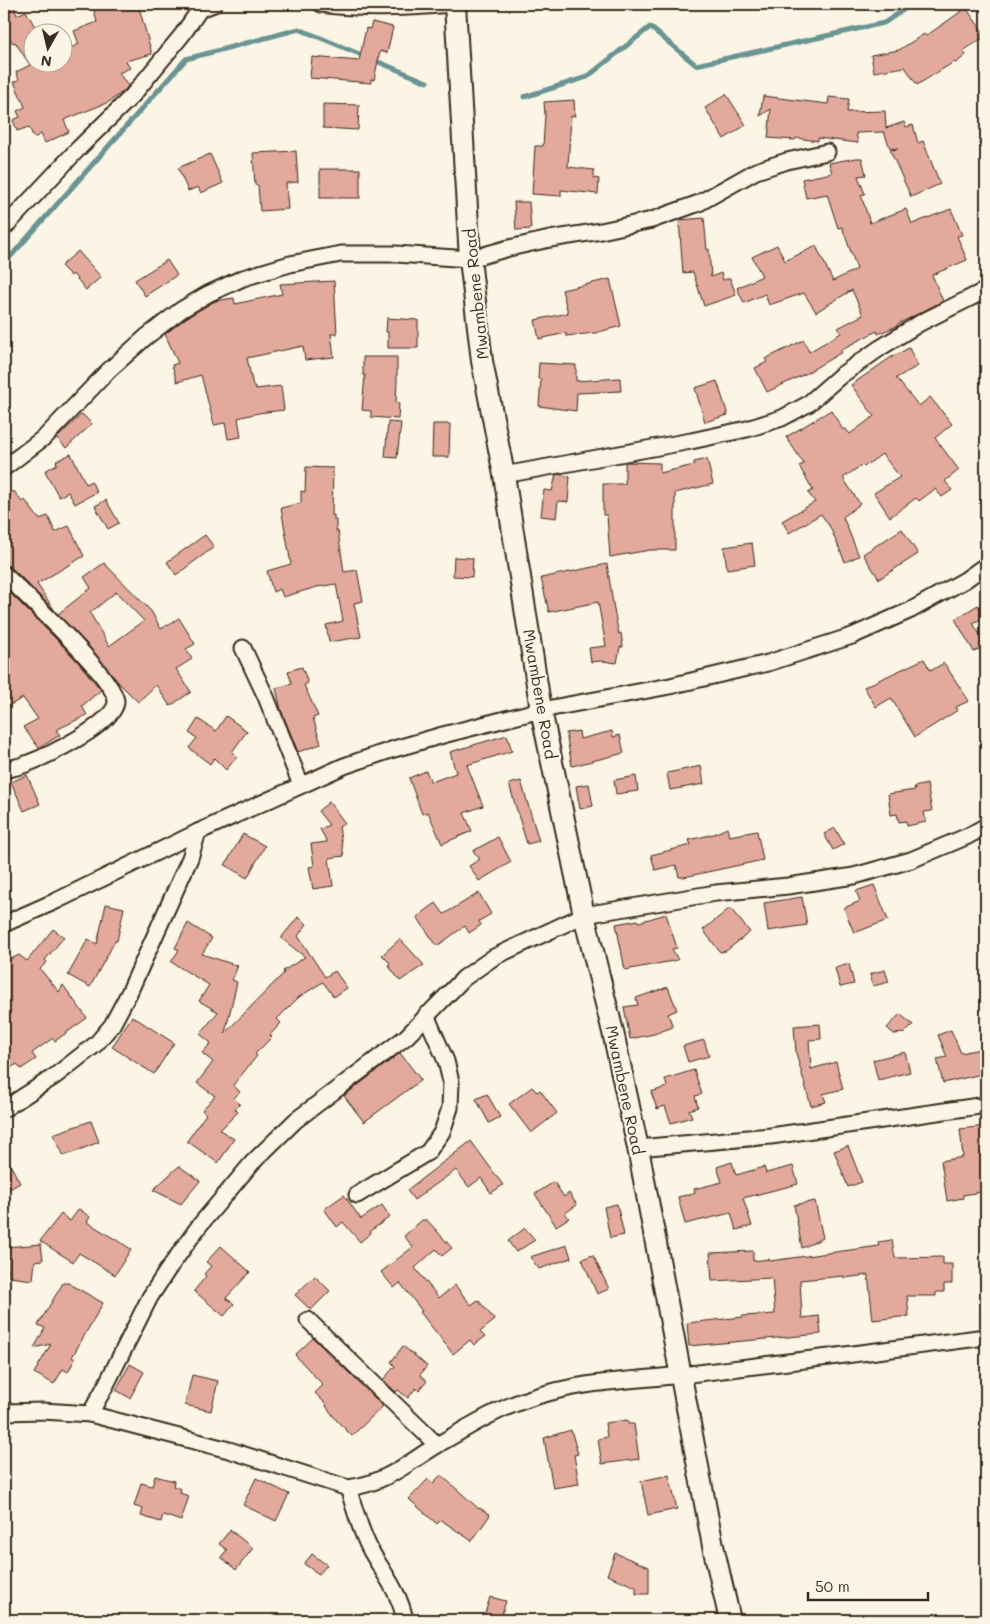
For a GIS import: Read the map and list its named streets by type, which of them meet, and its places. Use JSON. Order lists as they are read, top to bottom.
{
  "streets": {
    "street": ["Mwambene Road"]
  },
  "scale_bar": "50 m",
  "north": "bottom"
}
